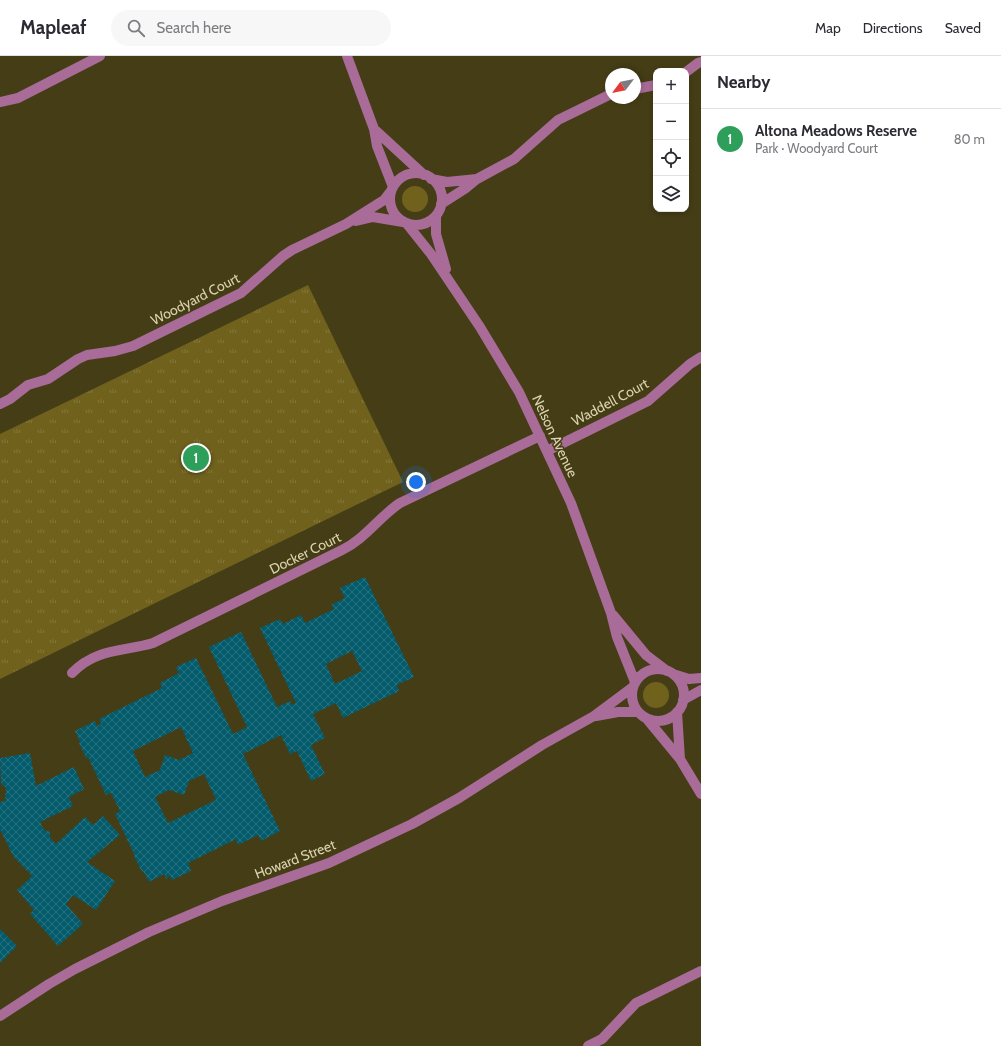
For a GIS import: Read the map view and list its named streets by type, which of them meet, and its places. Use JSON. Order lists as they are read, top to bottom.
{
  "streets": {
    "street": [
      "Woodyard Court",
      "Waddell Court",
      "Nelson Avenue",
      "Docker Court",
      "Howard Street"
    ]
  },
  "crossings": [
    ["Woodyard Court", "Nelson Avenue"],
    ["Waddell Court", "Nelson Avenue"],
    ["Nelson Avenue", "Docker Court"],
    ["Nelson Avenue", "Howard Street"]
  ],
  "north": "bottom left",
  "page": {
    "header": "Mapleaf",
    "search": "Search here",
    "nav": ["Map", "Directions", "Saved"],
    "heading": "Nearby",
    "map_buttons": ["+", "−"],
    "list": [
      {
        "mark": "1",
        "name": "Altona Meadows Reserve",
        "note": "Park · Woodyard Court",
        "value": "80 m"
      }
    ],
    "pins": "1"
  }
}
